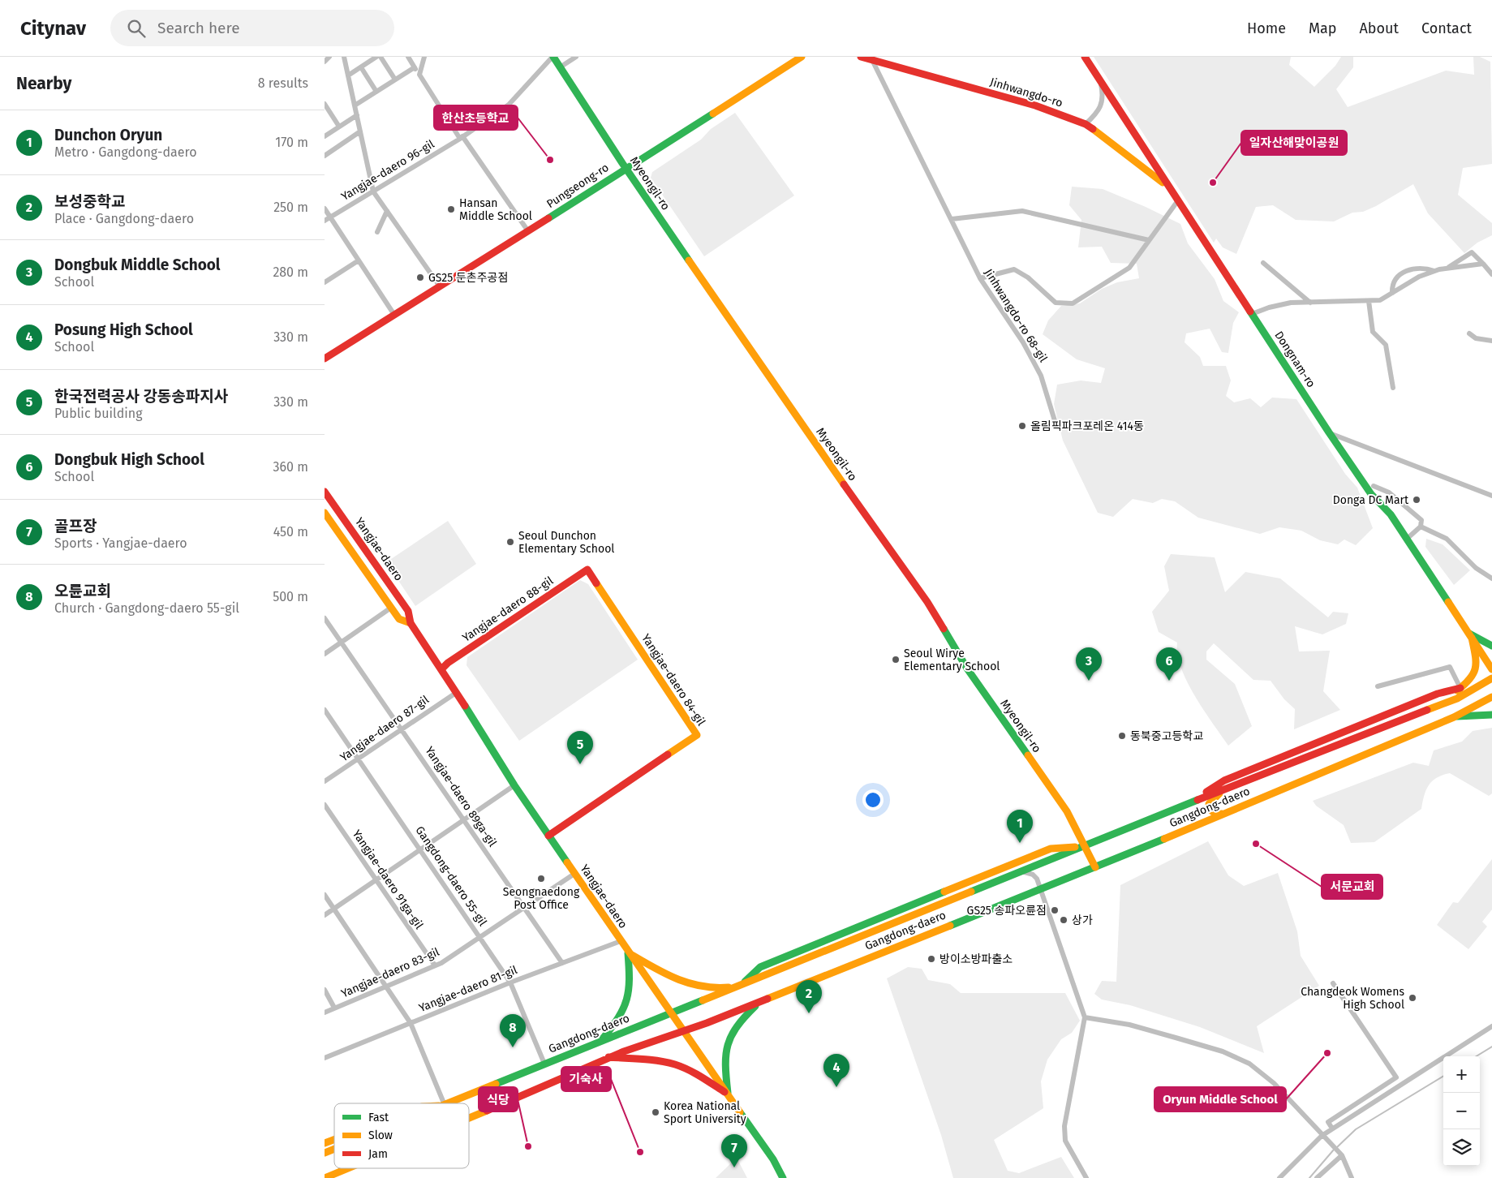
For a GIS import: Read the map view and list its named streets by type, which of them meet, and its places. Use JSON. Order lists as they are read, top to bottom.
{
  "streets": {
    "main road": [
      "Jinhwangdo-ro",
      "Myeongil-ro",
      "Pungseong-ro",
      "Dongnam-ro",
      "Yangjae-daero",
      "Yangjae-daero 88-gil",
      "Yangjae-daero 84-gil",
      "Gangdong-daero"
    ],
    "street": [
      "Yangjae-daero 96-gil",
      "Jinhwangdo-ro 68-gil",
      "Yangjae-daero 87-gil",
      "Yangjae-daero 89ga-gil",
      "Gangdong-daero 55-gil",
      "Yangjae-daero 91ga-gil",
      "Yangjae-daero 83-gil",
      "Yangjae-daero 81-gil"
    ]
  },
  "crossings": [
    ["Jinhwangdo-ro", "Jinhwangdo-ro 68-gil"],
    ["Jinhwangdo-ro", "Dongnam-ro"],
    ["Yangjae-daero 96-gil", "Myeongil-ro"],
    ["Myeongil-ro", "Pungseong-ro"],
    ["Myeongil-ro", "Gangdong-daero"],
    ["Yangjae-daero", "Yangjae-daero 88-gil"],
    ["Yangjae-daero", "Yangjae-daero 84-gil"],
    ["Yangjae-daero", "Yangjae-daero 87-gil"],
    ["Yangjae-daero", "Gangdong-daero"],
    ["Yangjae-daero", "Yangjae-daero 83-gil"],
    ["Yangjae-daero", "Yangjae-daero 81-gil"],
    ["Yangjae-daero 88-gil", "Yangjae-daero 84-gil"],
    ["Yangjae-daero 87-gil", "Yangjae-daero 89ga-gil"],
    ["Yangjae-daero 87-gil", "Gangdong-daero 55-gil"],
    ["Yangjae-daero 89ga-gil", "Yangjae-daero 83-gil"],
    ["Yangjae-daero 89ga-gil", "Yangjae-daero 81-gil"],
    ["Gangdong-daero", "Gangdong-daero 55-gil"],
    ["Gangdong-daero 55-gil", "Yangjae-daero 83-gil"],
    ["Gangdong-daero 55-gil", "Yangjae-daero 81-gil"],
    ["Yangjae-daero 91ga-gil", "Yangjae-daero 83-gil"]
  ],
  "places": [
    "한산초등학교",
    "일자산해맞이공원",
    "Hansan Middle School",
    "GS25 둔촌주공점",
    "올림픽파크포레온 414동",
    "Donga DC Mart",
    "Seoul Dunchon Elementary School",
    "Seoul Wirye Elementary School",
    "동북중고등학교",
    "서문교회",
    "Seongnaedong Post Office",
    "GS25 송파오륜점",
    "상가",
    "방이소방파출소",
    "Changdeok Womens High School",
    "Oryun Middle School",
    "Korea National Sport University",
    "식당",
    "기숙사"
  ],
  "legend": ["Fast", "Slow", "Jam"],
  "page": {
    "header": "Citynav",
    "search": "Search here",
    "nav": [
      "Home",
      "Map",
      "About",
      "Contact"
    ],
    "heading": ["Nearby", "8 results"],
    "list": [
      {
        "mark": "1",
        "name": "Dunchon Oryun",
        "note": "Metro · Gangdong-daero",
        "value": "170 m"
      },
      {
        "mark": "2",
        "name": "보성중학교",
        "note": "Place · Gangdong-daero",
        "value": "250 m"
      },
      {
        "mark": "3",
        "name": "Dongbuk Middle School",
        "note": "School",
        "value": "280 m"
      },
      {
        "mark": "4",
        "name": "Posung High School",
        "note": "School",
        "value": "330 m"
      },
      {
        "mark": "5",
        "name": "한국전력공사 강동송파지사",
        "note": "Public building",
        "value": "330 m"
      },
      {
        "mark": "6",
        "name": "Dongbuk High School",
        "note": "School",
        "value": "360 m"
      },
      {
        "mark": "7",
        "name": "골프장",
        "note": "Sports · Yangjae-daero",
        "value": "450 m"
      },
      {
        "mark": "8",
        "name": "오륜교회",
        "note": "Church · Gangdong-daero 55-gil",
        "value": "500 m"
      }
    ],
    "pins": [
      "3",
      "6",
      "5",
      "1",
      "2",
      "8",
      "4",
      "7"
    ],
    "map_buttons": ["+", "−"]
  }
}
